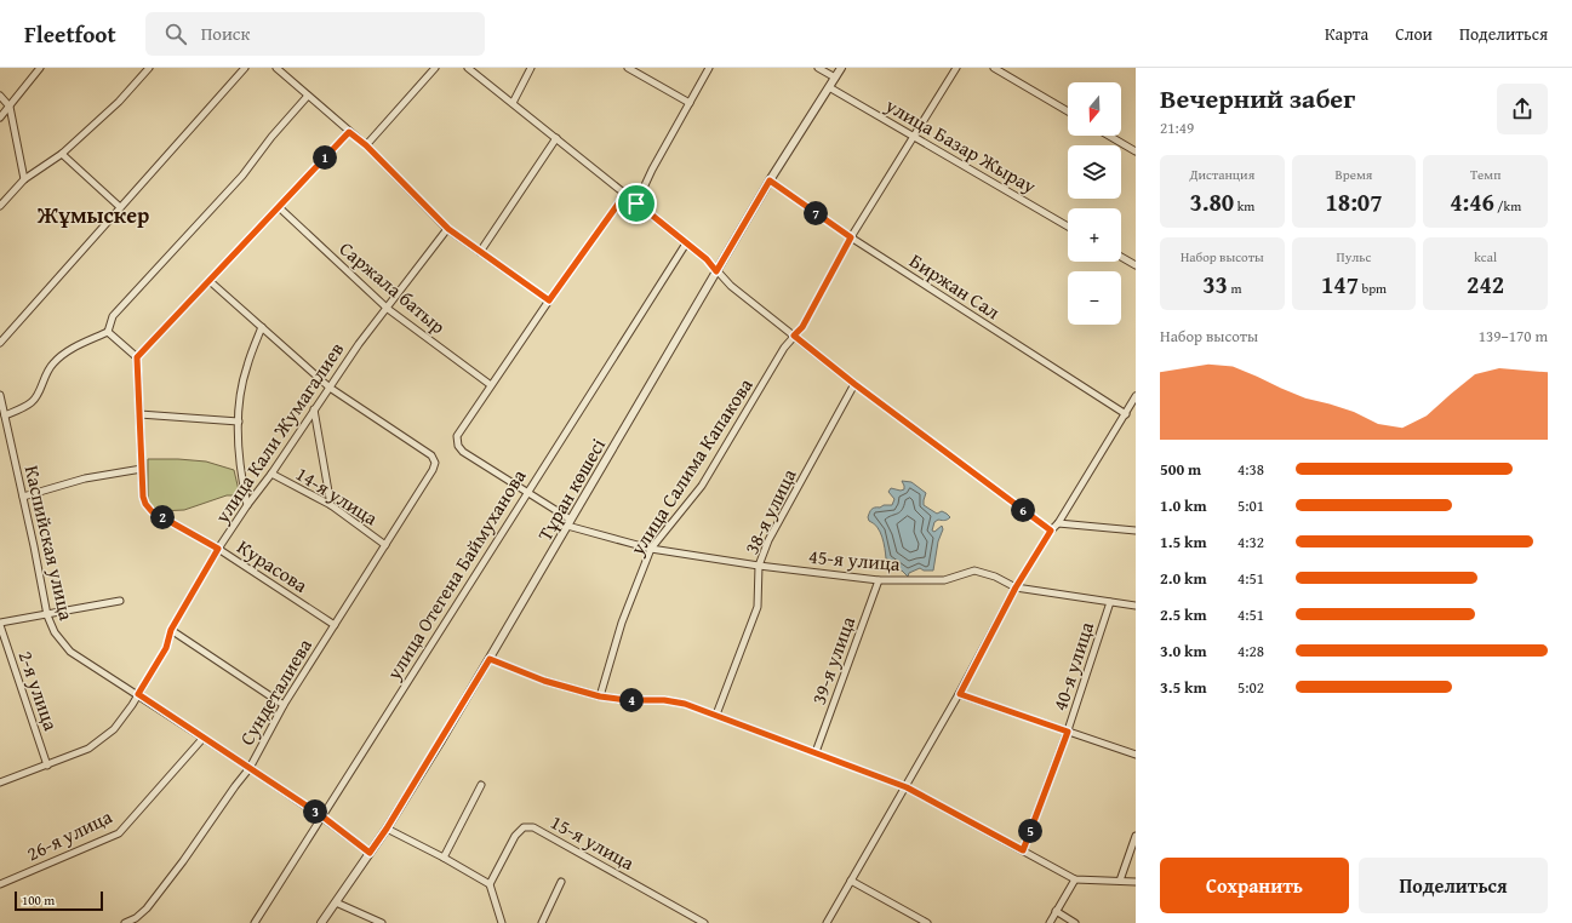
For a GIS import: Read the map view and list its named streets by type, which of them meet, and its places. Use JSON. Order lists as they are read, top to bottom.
{
  "streets": {
    "street": [
      "улица Базар Жырау",
      "Биржан Сал",
      "Саржала батыр",
      "улица Кали Жумагалиев",
      "улица Салима Капакова",
      "Тұран көшесі",
      "14-я улица",
      "38-я улица",
      "Каспийская улица",
      "45-я улица",
      "Курасова",
      "улица Отегена Баймуханова",
      "39-я улица",
      "40-я улица",
      "2-я улица",
      "Сундеталиева",
      "26-я улица",
      "15-я улица"
    ]
  },
  "crossings": [
    ["улица Базар Жырау", "улица Салима Капакова"],
    ["улица Базар Жырау", "Тұран көшесі"],
    ["Биржан Сал", "улица Салима Капакова"],
    ["Биржан Сал", "Тұран көшесі"],
    ["Саржала батыр", "улица Кали Жумагалиев"],
    ["улица Кали Жумагалиев", "14-я улица"],
    ["улица Кали Жумагалиев", "Каспийская улица"],
    ["улица Кали Жумагалиев", "Курасова"],
    ["улица Кали Жумагалиев", "2-я улица"],
    ["улица Кали Жумагалиев", "Сундеталиева"],
    ["улица Салима Капакова", "45-я улица"],
    ["Тұран көшесі", "Каспийская улица"],
    ["Тұран көшесі", "45-я улица"],
    ["14-я улица", "Сундеталиева"],
    ["38-я улица", "45-я улица"],
    ["Каспийская улица", "улица Отегена Баймуханова"],
    ["Каспийская улица", "Сундеталиева"],
    ["Каспийская улица", "26-я улица"],
    ["45-я улица", "39-я улица"],
    ["45-я улица", "40-я улица"],
    ["Курасова", "Сундеталиева"]
  ],
  "districts": ["Жұмыскер"],
  "scale_bar": "100 m",
  "north": "bottom",
  "page": {
    "header": "Fleetfoot",
    "search": "Поиск",
    "nav": ["Карта", "Слои", "Поделиться"],
    "heading": ["Вечерний забег", "21:49"],
    "map_buttons": ["+", "−"],
    "pins": [
      "1",
      "7",
      "6",
      "2",
      "4",
      "3",
      "5"
    ],
    "stats": [
      ["Дистанция", "3.80 km"],
      ["Время", "18:07"],
      ["Темп", "4:46 /km"],
      ["Набор высоты", "33 m"],
      ["Пульс", "147 bpm"],
      ["kcal", "242"]
    ],
    "chart": ["Набор высоты", "139–170 m"],
    "list": [
      {
        "name": "500 m",
        "note": "4:38"
      },
      {
        "name": "1.0 km",
        "note": "5:01"
      },
      {
        "name": "1.5 km",
        "note": "4:32"
      },
      {
        "name": "2.0 km",
        "note": "4:51"
      },
      {
        "name": "2.5 km",
        "note": "4:51"
      },
      {
        "name": "3.0 km",
        "note": "4:28"
      },
      {
        "name": "3.5 km",
        "note": "5:02"
      }
    ],
    "buttons": ["Сохранить", "Поделиться"],
    "scale": "100 m"
  }
}
